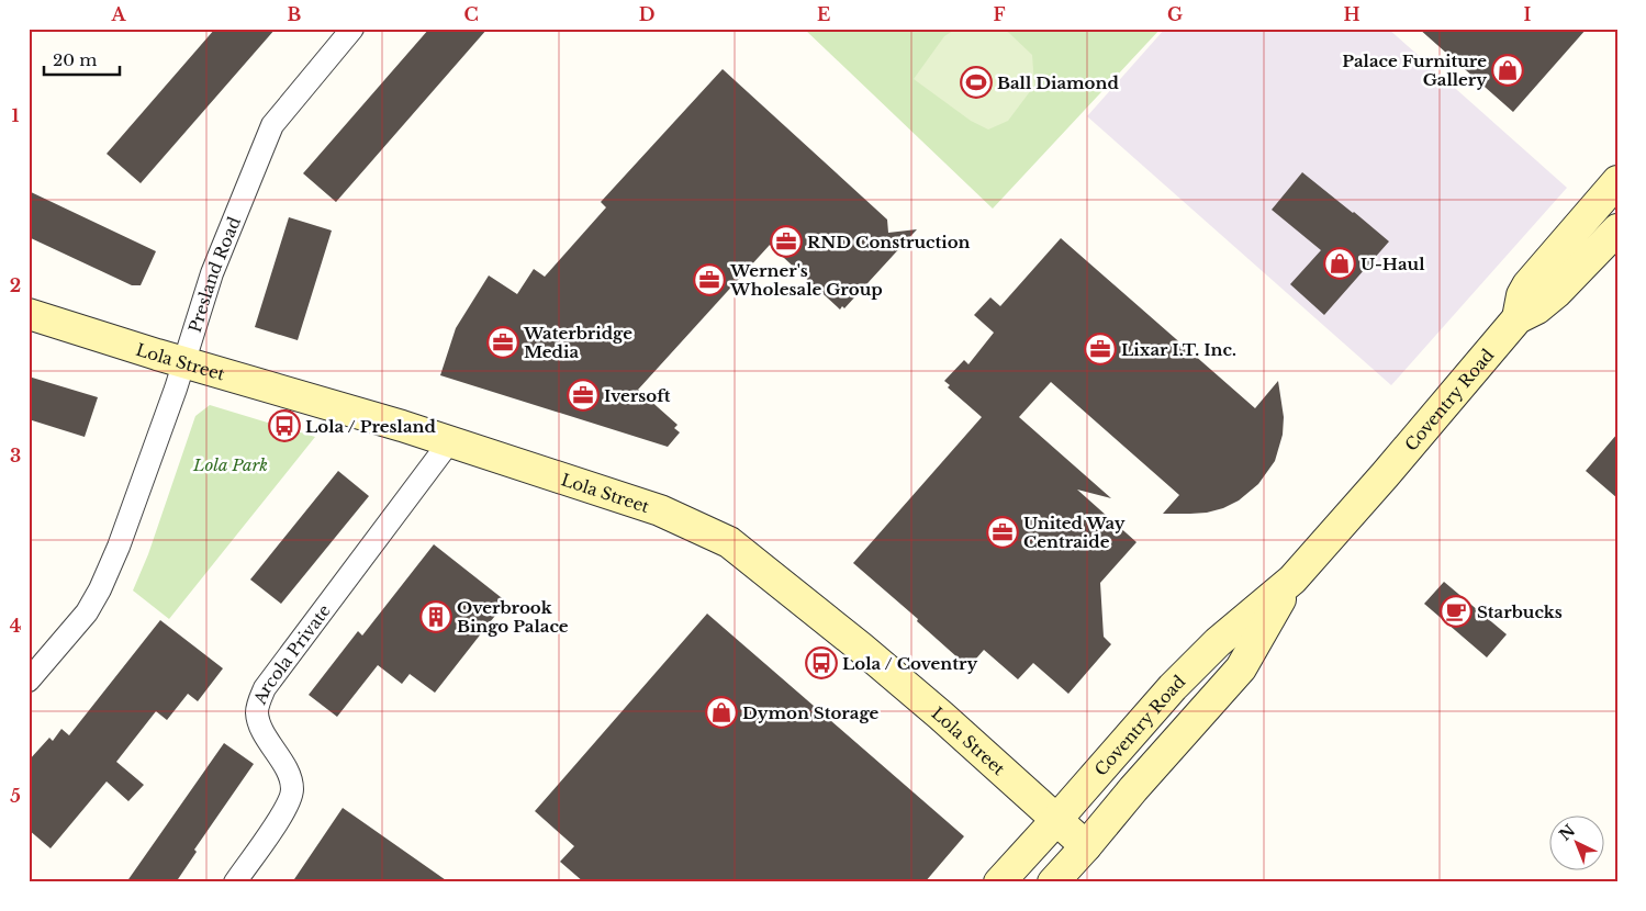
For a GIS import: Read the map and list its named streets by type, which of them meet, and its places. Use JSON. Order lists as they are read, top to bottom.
{
  "streets": {
    "main road": ["Lola Street", "Coventry Road"],
    "street": ["Presland Road", "Arcola Private"]
  },
  "crossings": [
    ["Presland Road", "Lola Street"],
    ["Lola Street", "Coventry Road"],
    ["Lola Street", "Arcola Private"]
  ],
  "parks": ["Lola Park"],
  "places": {
    "shop": ["Palace Furniture Gallery", "U-Haul", "Dymon Storage"],
    "sports": ["Ball Diamond"],
    "office": [
      "RND Construction",
      "Werner's Wholesale Group",
      "Waterbridge Media",
      "Lixar I.T. Inc.",
      "Iversoft",
      "United Way Centraide"
    ],
    "bus stop": ["Lola / Presland", "Lola / Coventry"],
    "cafe": ["Starbucks"],
    "building": ["Overbrook Bingo Palace"]
  },
  "scale_bar": "20 m",
  "north": "top left",
  "grid": {
    "columns": [
      "A",
      "B",
      "C",
      "D",
      "E",
      "F",
      "G",
      "H",
      "I"
    ],
    "rows": [
      "1",
      "2",
      "3",
      "4",
      "5"
    ]
  }
}
